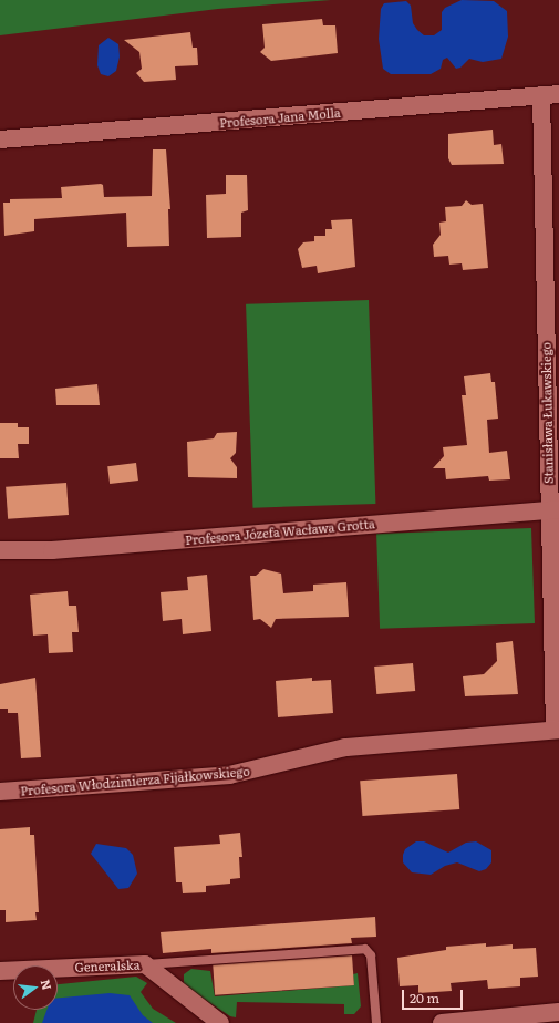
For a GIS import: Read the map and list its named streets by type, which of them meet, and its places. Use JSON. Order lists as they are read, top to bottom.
{
  "streets": {
    "street": [
      "Profesora Jana Molla",
      "Stanisława Łukawskiego",
      "Profesora Józefa Wacława Grotta",
      "Profesora Włodzimierza Fijałkowskiego",
      "Generalska"
    ]
  },
  "crossings": [
    ["Profesora Jana Molla", "Stanisława Łukawskiego"],
    ["Stanisława Łukawskiego", "Profesora Józefa Wacława Grotta"],
    ["Stanisława Łukawskiego", "Profesora Włodzimierza Fijałkowskiego"]
  ],
  "scale_bar": "20 m",
  "north": "right"
}
